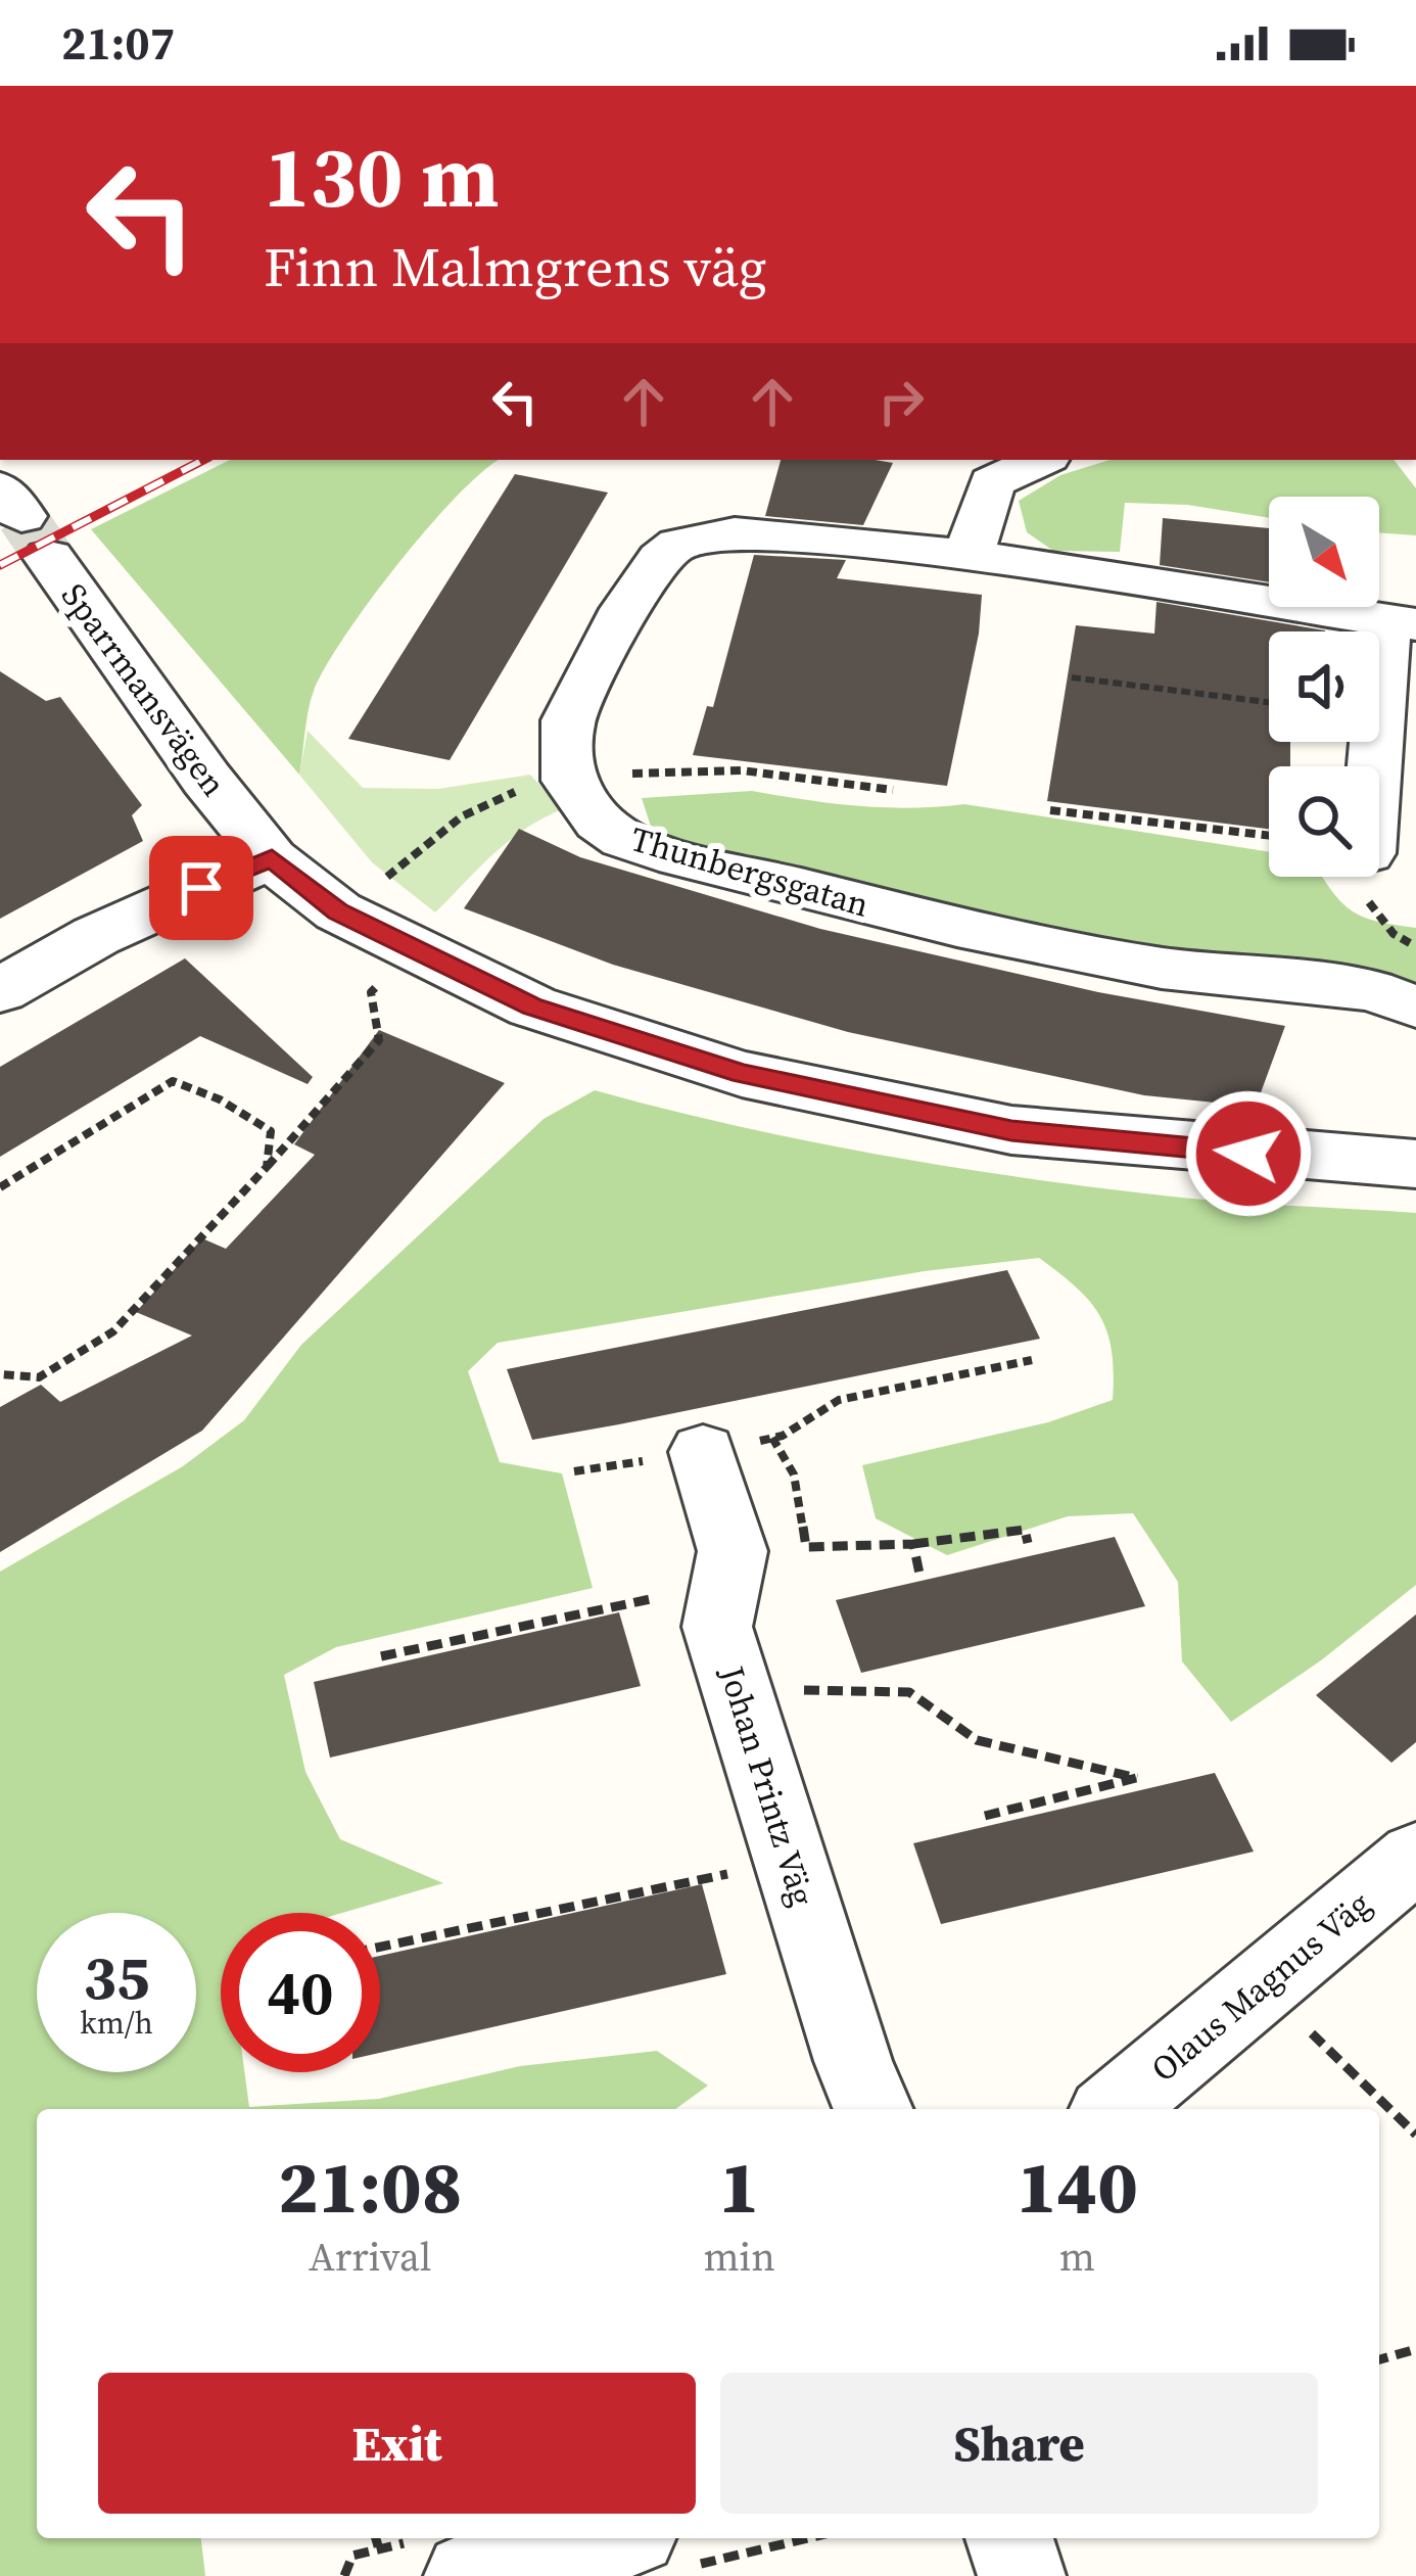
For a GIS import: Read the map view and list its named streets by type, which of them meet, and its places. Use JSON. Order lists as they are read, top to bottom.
{
  "streets": {
    "street": [
      "Sparrmansvägen",
      "Thunbergsgatan",
      "Johan Printz Väg",
      "Olaus Magnus Väg"
    ]
  },
  "north": "bottom right",
  "page": {
    "status": "21:07",
    "turn": ["130 m", "Finn Malmgrens väg"],
    "speed": "35 km/h",
    "limit": "40",
    "eta": [
      "21:08",
      "Arrival",
      "1",
      "min",
      "140",
      "m"
    ],
    "buttons": ["Exit", "Share"]
  }
}
